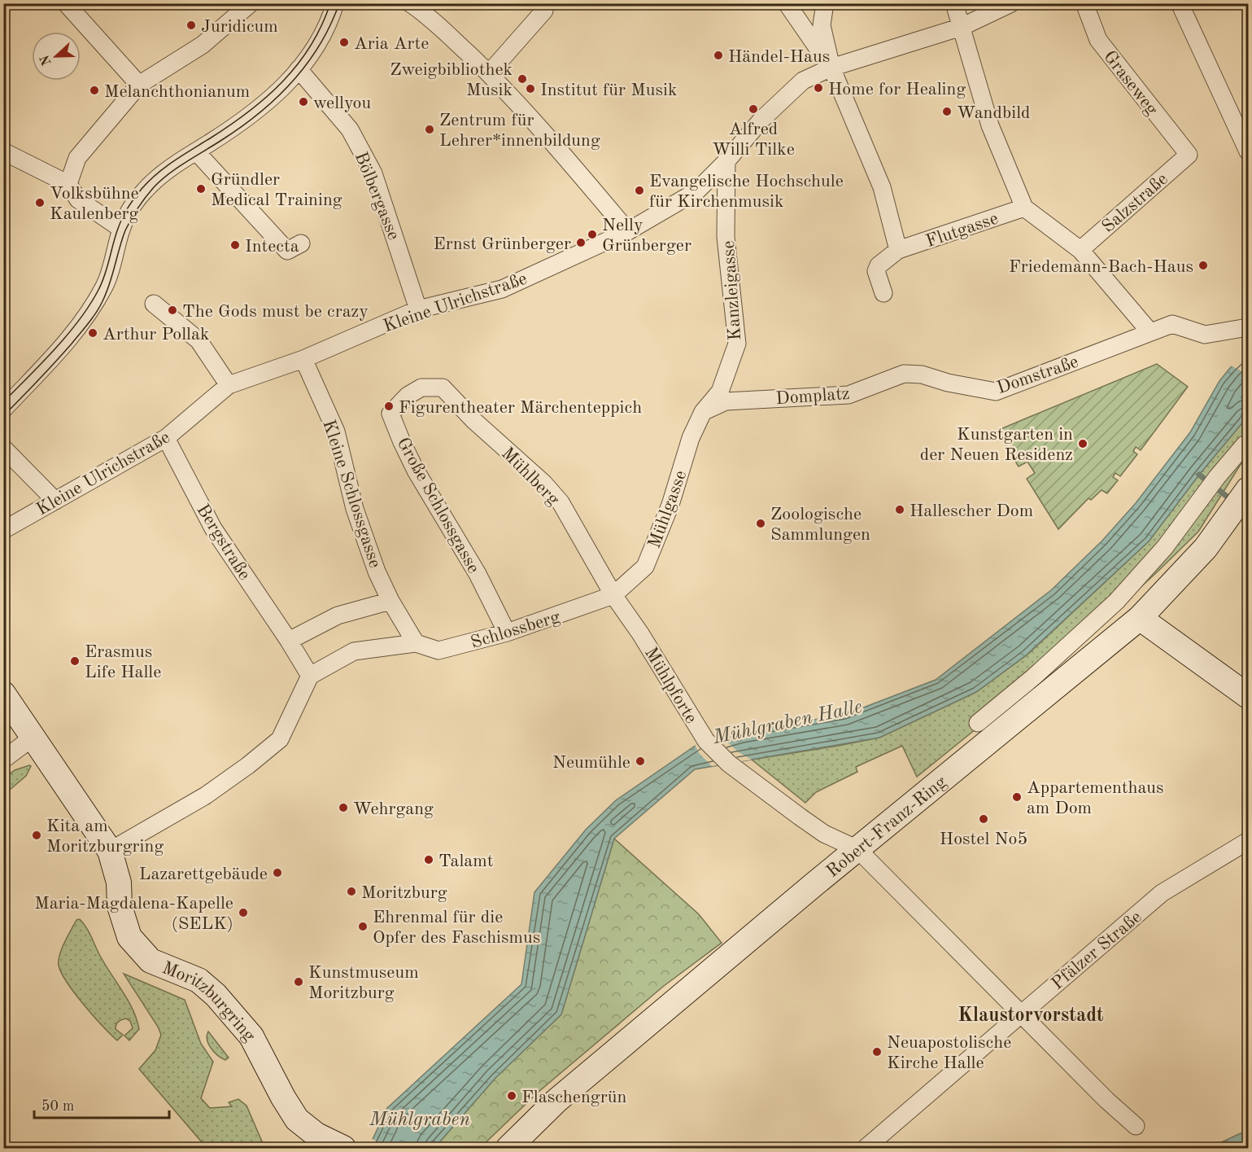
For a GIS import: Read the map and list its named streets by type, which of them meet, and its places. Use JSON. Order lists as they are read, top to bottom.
{
  "streets": {
    "street": [
      "Graseweg",
      "Bölbergasse",
      "Salzstraße",
      "Flutgasse",
      "Kanzleigasse",
      "Kleine Ulrichstraße",
      "Domstraße",
      "Domplatz",
      "Mühlberg",
      "Kleine Schlossgasse",
      "Große Schlossgasse",
      "Mühlgasse",
      "Bergstraße",
      "Schlossberg",
      "Mühlpforte",
      "Robert-Franz-Ring",
      "Pfälzer Straße",
      "Moritzburgring"
    ]
  },
  "crossings": [
    ["Graseweg", "Salzstraße"],
    ["Bölbergasse", "Kleine Ulrichstraße"],
    ["Kanzleigasse", "Kleine Ulrichstraße"],
    ["Kanzleigasse", "Domplatz"],
    ["Kanzleigasse", "Mühlgasse"],
    ["Kleine Ulrichstraße", "Kleine Schlossgasse"],
    ["Kleine Ulrichstraße", "Bergstraße"],
    ["Domstraße", "Domplatz"],
    ["Domplatz", "Mühlgasse"],
    ["Mühlberg", "Große Schlossgasse"],
    ["Mühlberg", "Mühlgasse"],
    ["Mühlberg", "Schlossberg"],
    ["Mühlberg", "Mühlpforte"],
    ["Kleine Schlossgasse", "Schlossberg"],
    ["Große Schlossgasse", "Schlossberg"],
    ["Mühlgasse", "Schlossberg"],
    ["Mühlgasse", "Mühlpforte"],
    ["Schlossberg", "Mühlpforte"],
    ["Mühlpforte", "Robert-Franz-Ring"]
  ],
  "districts": ["Klaustorvorstadt"],
  "water": ["Mühlgraben Halle", "Mühlgraben"],
  "places": [
    "Juridicum",
    "Aria Arte",
    "Händel-Haus",
    "Zweigbibliothek Musik",
    "Home for Healing",
    "Institut für Musik",
    "Melanchthonianum",
    "wellyou",
    "Alfred Willi Tilke",
    "Wandbild",
    "Zentrum für Lehrer*innenbildung",
    "Gründler Medical Training",
    "Evangelische Hochschule für Kirchenmusik",
    "Volksbühne Kaulenberg",
    "Nelly Grünberger",
    "Ernst Grünberger",
    "Intecta",
    "Friedemann-Bach-Haus",
    "The Gods must be crazy",
    "Arthur Pollak",
    "Figurentheater Märchenteppich",
    "Kunstgarten in der Neuen Residenz",
    "Hallescher Dom",
    "Zoologische Sammlungen",
    "Erasmus Life Halle",
    "Neumühle",
    "Appartementhaus am Dom",
    "Wehrgang",
    "Hostel No5",
    "Kita am Moritzburgring",
    "Talamt",
    "Lazarettgebäude",
    "Moritzburg",
    "Maria-Magdalena-Kapelle (SELK)",
    "Ehrenmal für die Opfer des Faschismus",
    "Kunstmuseum Moritzburg",
    "Neuapostolische Kirche Halle",
    "Flaschengrün"
  ],
  "scale_bar": "50 m",
  "north": "left"
}
